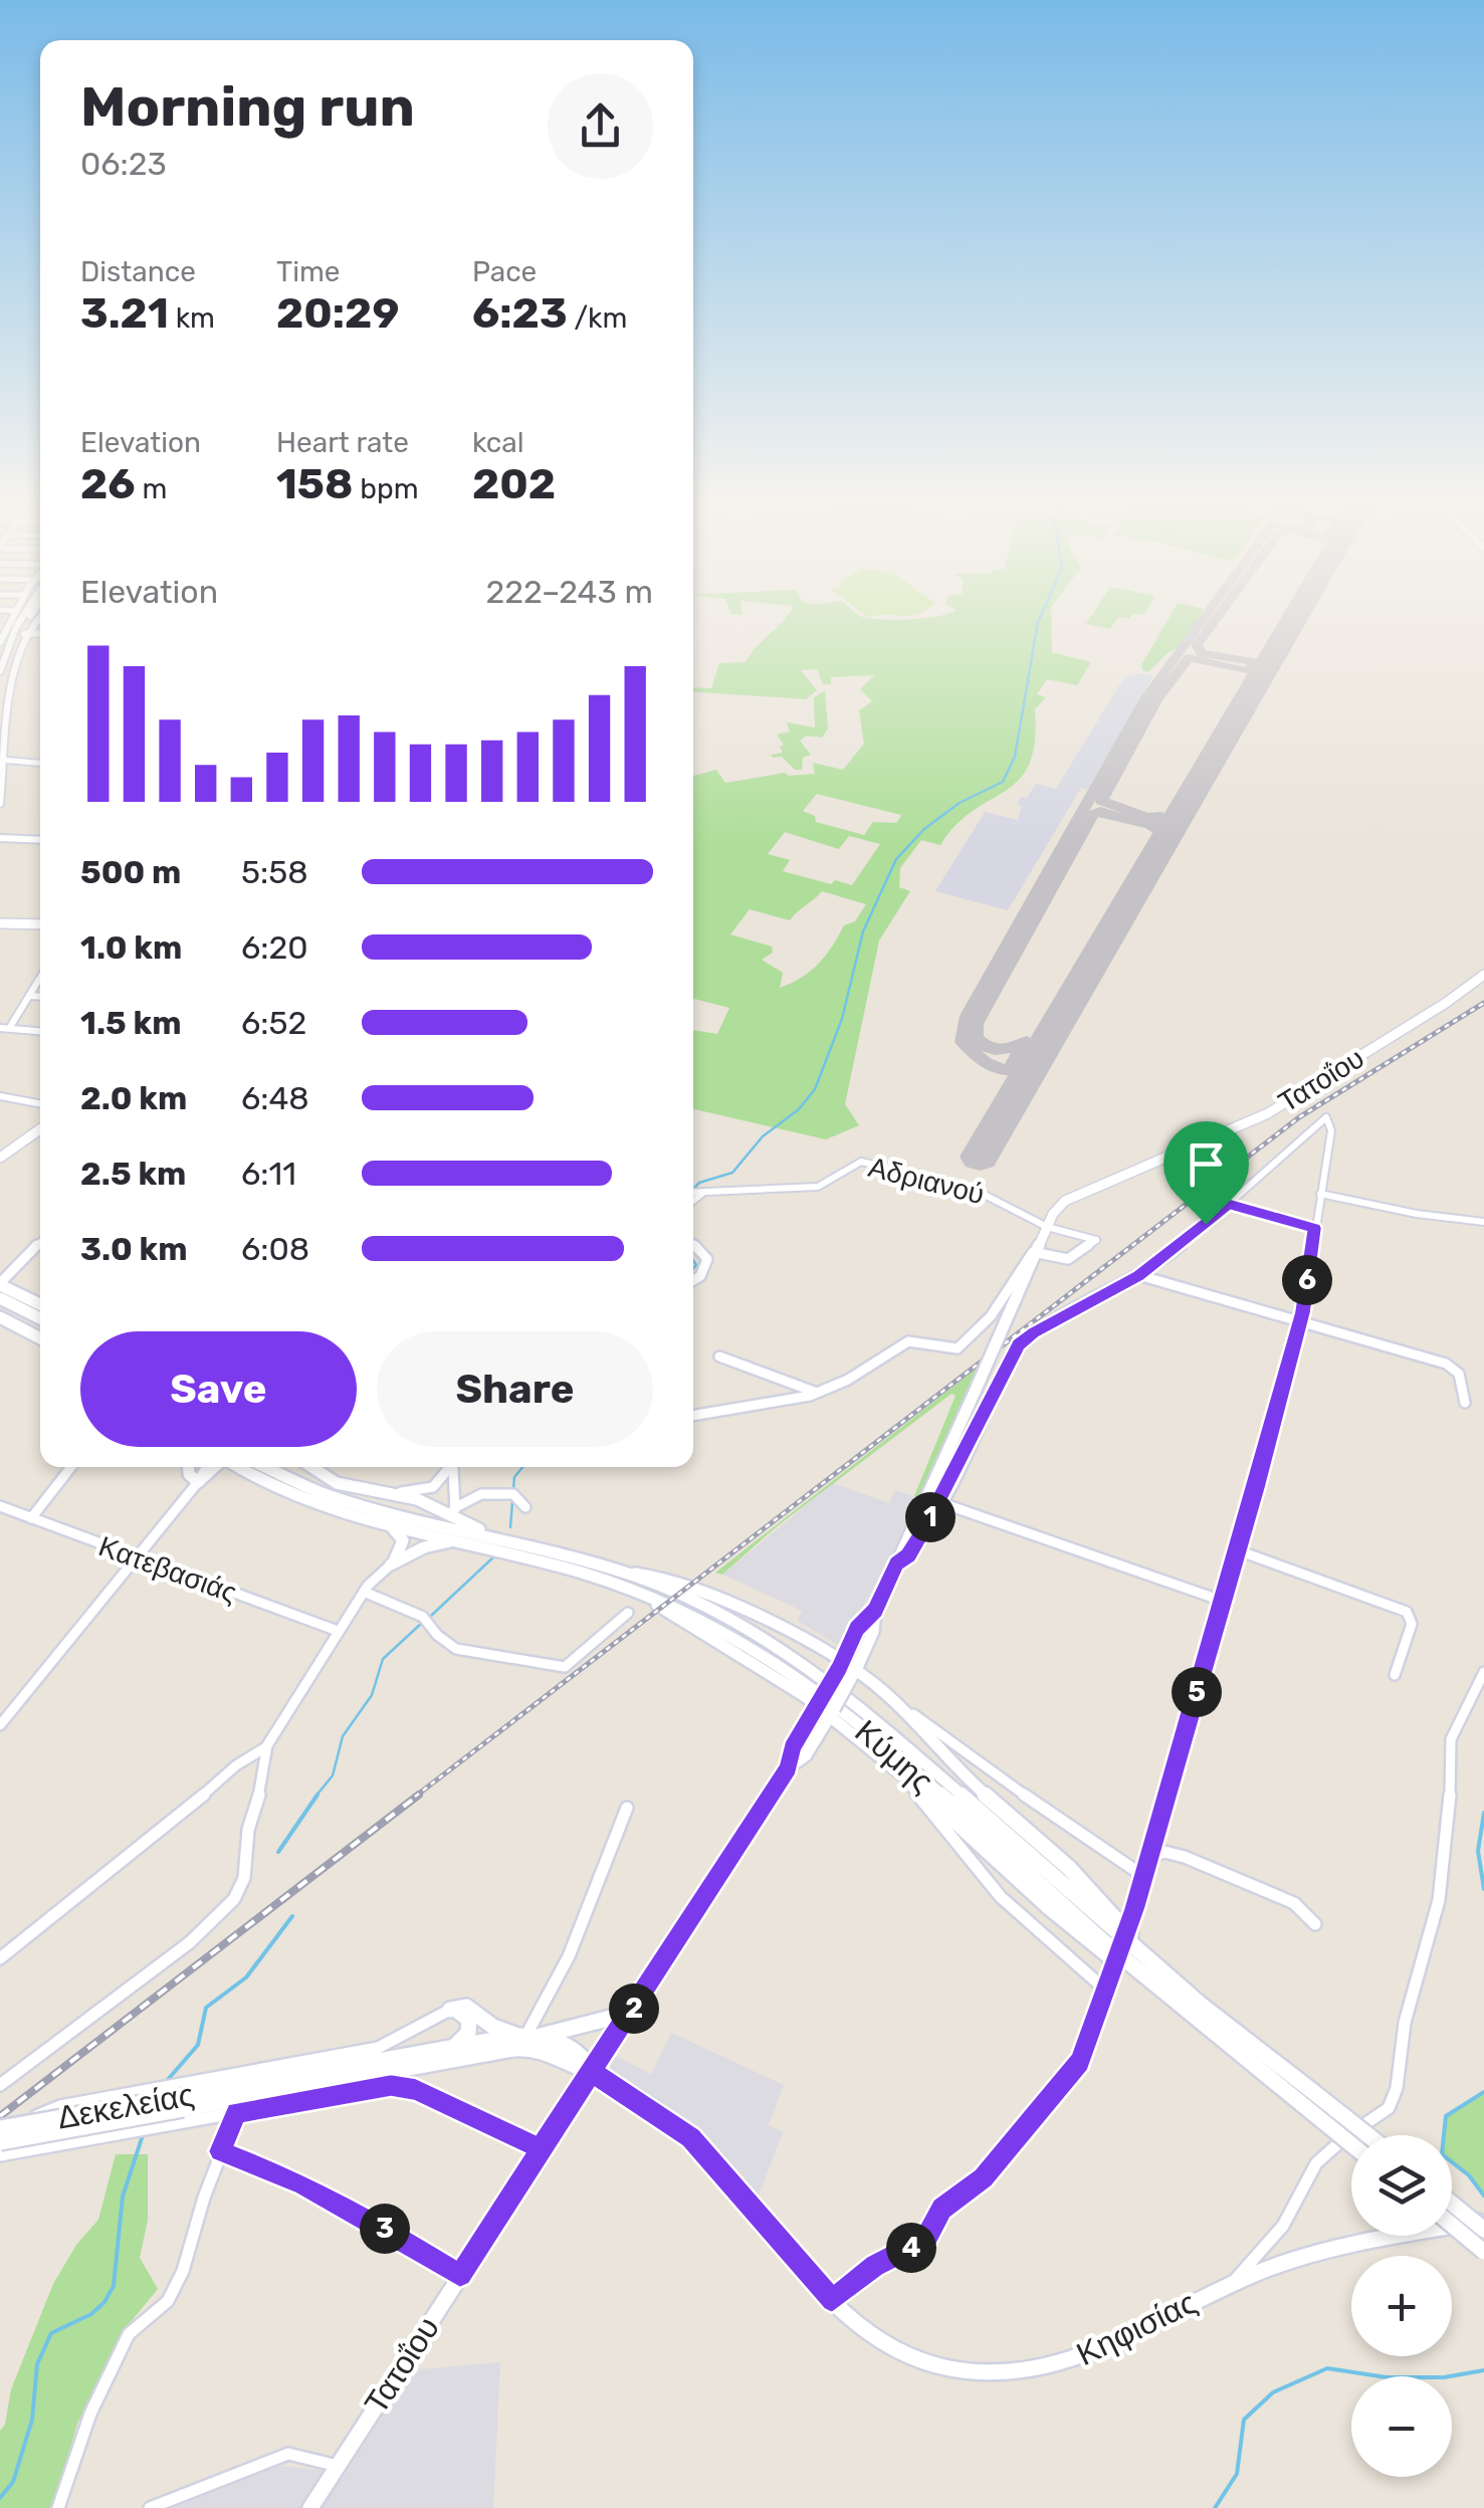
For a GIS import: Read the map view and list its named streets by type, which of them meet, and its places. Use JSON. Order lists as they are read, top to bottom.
{
  "streets": {
    "main road": [
      "Τατοΐου",
      "Κύμης",
      "Δεκελείας",
      "Κηφισίας"
    ],
    "street": ["Αδριανού", "Κατεβασιάς"]
  },
  "crossings": [
    ["Τατοΐου", "Αδριανού"],
    ["Τατοΐου", "Δεκελείας"],
    ["Τατοΐου", "Κηφισίας"],
    ["Δεκελείας", "Κηφισίας"]
  ],
  "page": {
    "heading": ["Morning run", "06:23"],
    "stats": [
      ["Distance", "3.21 km"],
      ["Time", "20:29"],
      ["Pace", "6:23 /km"],
      ["Elevation", "26 m"],
      ["Heart rate", "158 bpm"],
      ["kcal", "202"]
    ],
    "chart": ["Elevation", "222–243 m"],
    "list": [
      {
        "name": "500 m",
        "note": "5:58"
      },
      {
        "name": "1.0 km",
        "note": "6:20"
      },
      {
        "name": "1.5 km",
        "note": "6:52"
      },
      {
        "name": "2.0 km",
        "note": "6:48"
      },
      {
        "name": "2.5 km",
        "note": "6:11"
      },
      {
        "name": "3.0 km",
        "note": "6:08"
      }
    ],
    "pins": [
      "6",
      "1",
      "5",
      "2",
      "3",
      "4"
    ],
    "buttons": ["Save", "Share"],
    "map_buttons": ["+", "−"]
  }
}
